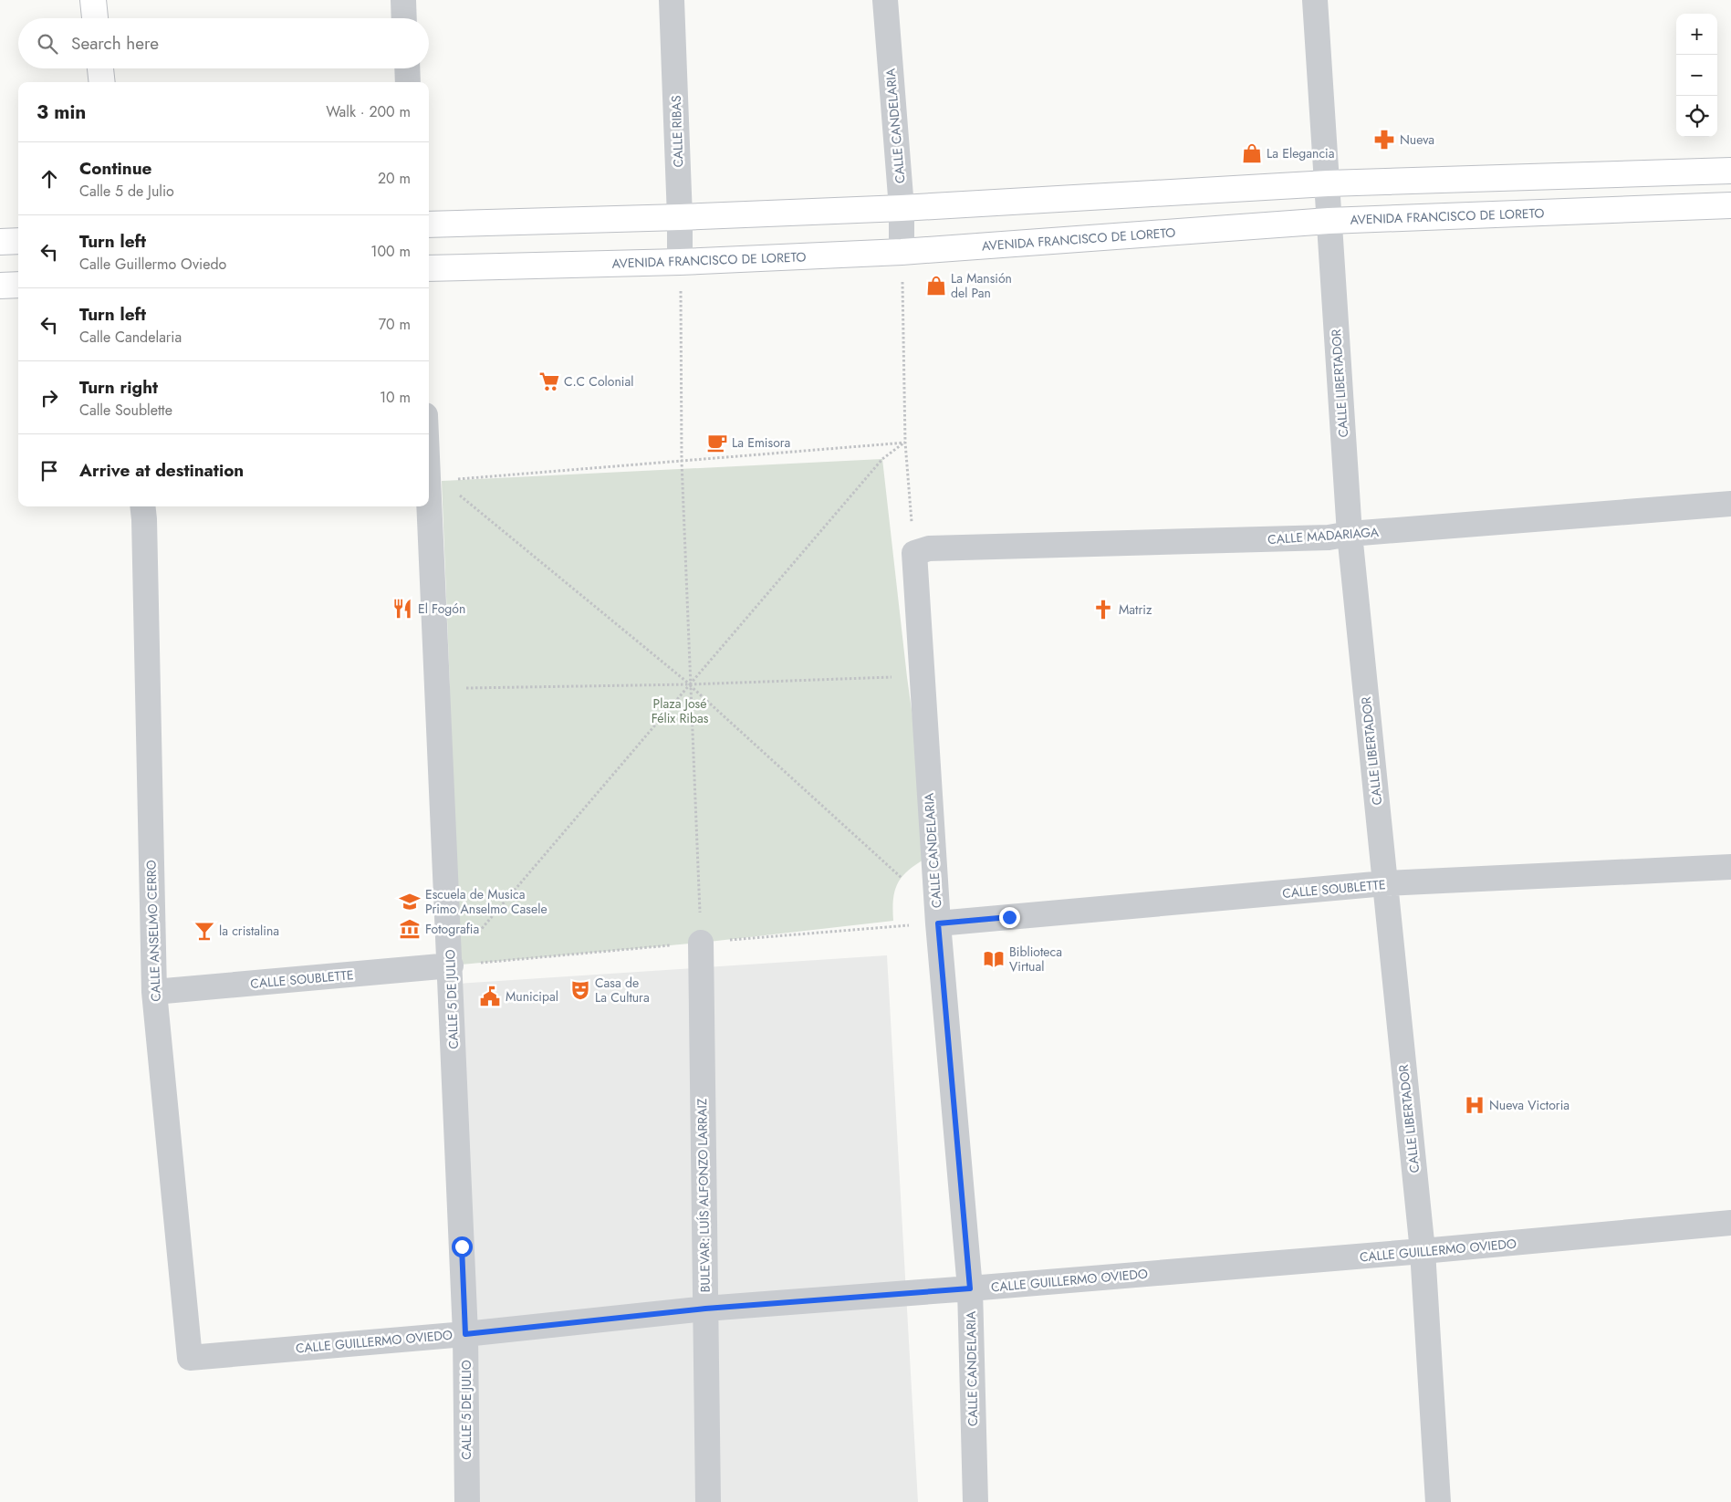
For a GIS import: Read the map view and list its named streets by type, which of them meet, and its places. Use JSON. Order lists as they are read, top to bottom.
{
  "streets": {
    "main road": ["AVENIDA FRANCISCO DE LORETO"],
    "street": [
      "CALLE CANDELARIA",
      "CALLE RIBAS",
      "CALLE LIBERTADOR",
      "CALLE MADARIAGA",
      "CALLE SOUBLETTE",
      "CALLE ANSELMO CERRO",
      "CALLE 5 DE JULIO",
      "BULEVAR: LUÍS ALFONZO LARRAIZ",
      "CALLE GUILLERMO OVIEDO"
    ]
  },
  "crossings": [
    ["CALLE CANDELARIA", "AVENIDA FRANCISCO DE LORETO"],
    ["CALLE CANDELARIA", "CALLE MADARIAGA"],
    ["CALLE CANDELARIA", "CALLE SOUBLETTE"],
    ["CALLE CANDELARIA", "CALLE GUILLERMO OVIEDO"],
    ["CALLE RIBAS", "AVENIDA FRANCISCO DE LORETO"],
    ["AVENIDA FRANCISCO DE LORETO", "CALLE LIBERTADOR"],
    ["CALLE LIBERTADOR", "CALLE MADARIAGA"],
    ["CALLE LIBERTADOR", "CALLE SOUBLETTE"],
    ["CALLE LIBERTADOR", "CALLE GUILLERMO OVIEDO"],
    ["CALLE SOUBLETTE", "CALLE ANSELMO CERRO"],
    ["CALLE SOUBLETTE", "CALLE 5 DE JULIO"],
    ["CALLE ANSELMO CERRO", "CALLE GUILLERMO OVIEDO"],
    ["CALLE 5 DE JULIO", "CALLE GUILLERMO OVIEDO"],
    ["BULEVAR: LUÍS ALFONZO LARRAIZ", "CALLE GUILLERMO OVIEDO"]
  ],
  "parks": ["Plaza José Félix Ribas"],
  "places": {
    "pharmacy": ["Nueva"],
    "shop": ["La Elegancia", "La Mansión del Pan"],
    "supermarket": ["C.C Colonial"],
    "cafe": ["La Emisora"],
    "restaurant": ["El Fogón"],
    "church": ["Matriz"],
    "school or university": ["Escuela de Musica Primo Anselmo Casele"],
    "museum": ["Fotografia"],
    "bar": ["la cristalina"],
    "library": ["Biblioteca Virtual"],
    "theatre": ["Casa de La Cultura"],
    "public building": ["Municipal"],
    "hospital": ["Nueva Victoria"]
  },
  "page": {
    "map_buttons": ["+", "−"],
    "search": "Search here",
    "heading": ["3 min", "Walk · 200 m"],
    "list": [
      ["Continue", "Calle 5 de Julio", "20 m"],
      ["Turn left", "Calle Guillermo Oviedo", "100 m"],
      ["Turn left", "Calle Candelaria", "70 m"],
      ["Turn right", "Calle Soublette", "10 m"],
      "Arrive at destination"
    ]
  }
}
